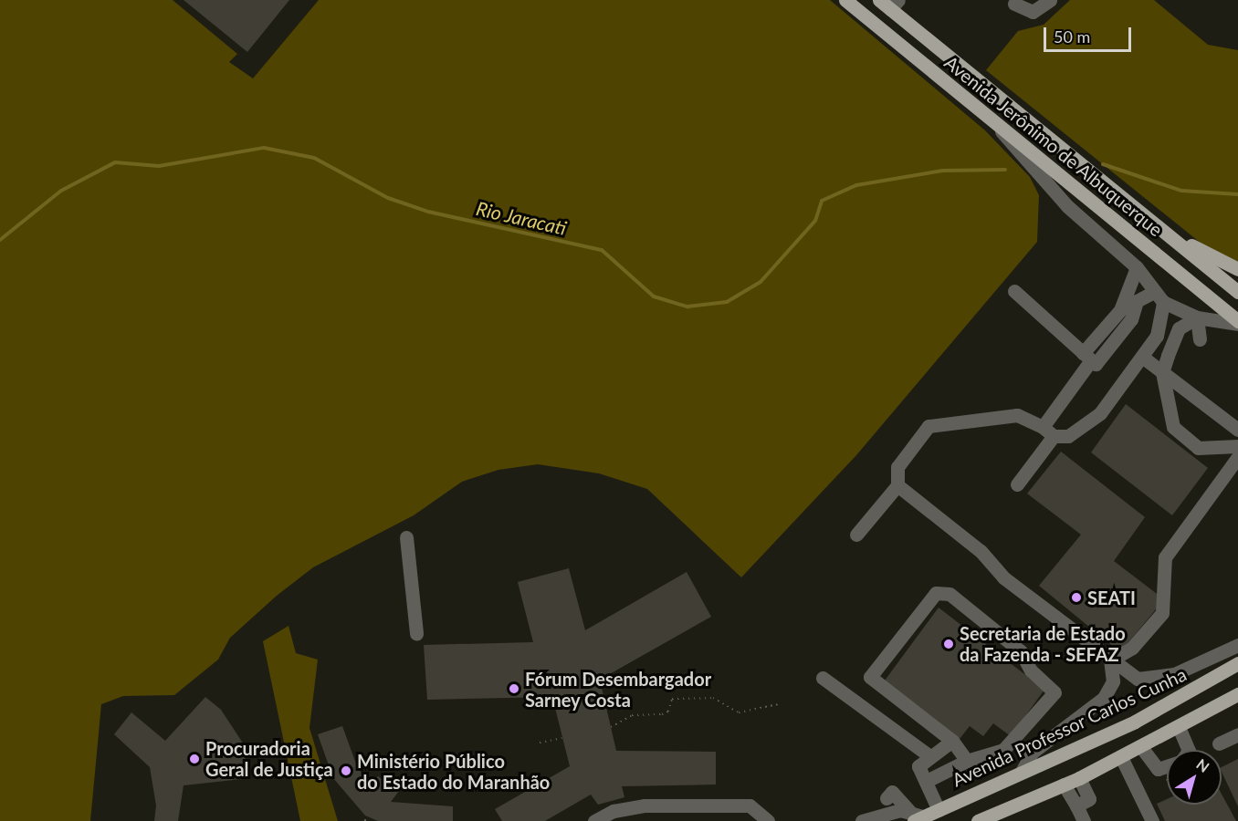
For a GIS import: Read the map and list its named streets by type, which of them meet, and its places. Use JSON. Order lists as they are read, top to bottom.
{
  "streets": {
    "main road": ["Avenida Jerônimo de Albuquerque", "Avenida Professor Carlos Cunha"]
  },
  "water": ["Rio Jaracati"],
  "places": [
    "SEATI",
    "Secretaria de Estado da Fazenda - SEFAZ",
    "Fórum Desembargador Sarney Costa",
    "Procuradoria Geral de Justiça",
    "Ministério Público do Estado do Maranhão"
  ],
  "scale_bar": "50 m",
  "north": "top right"
}
